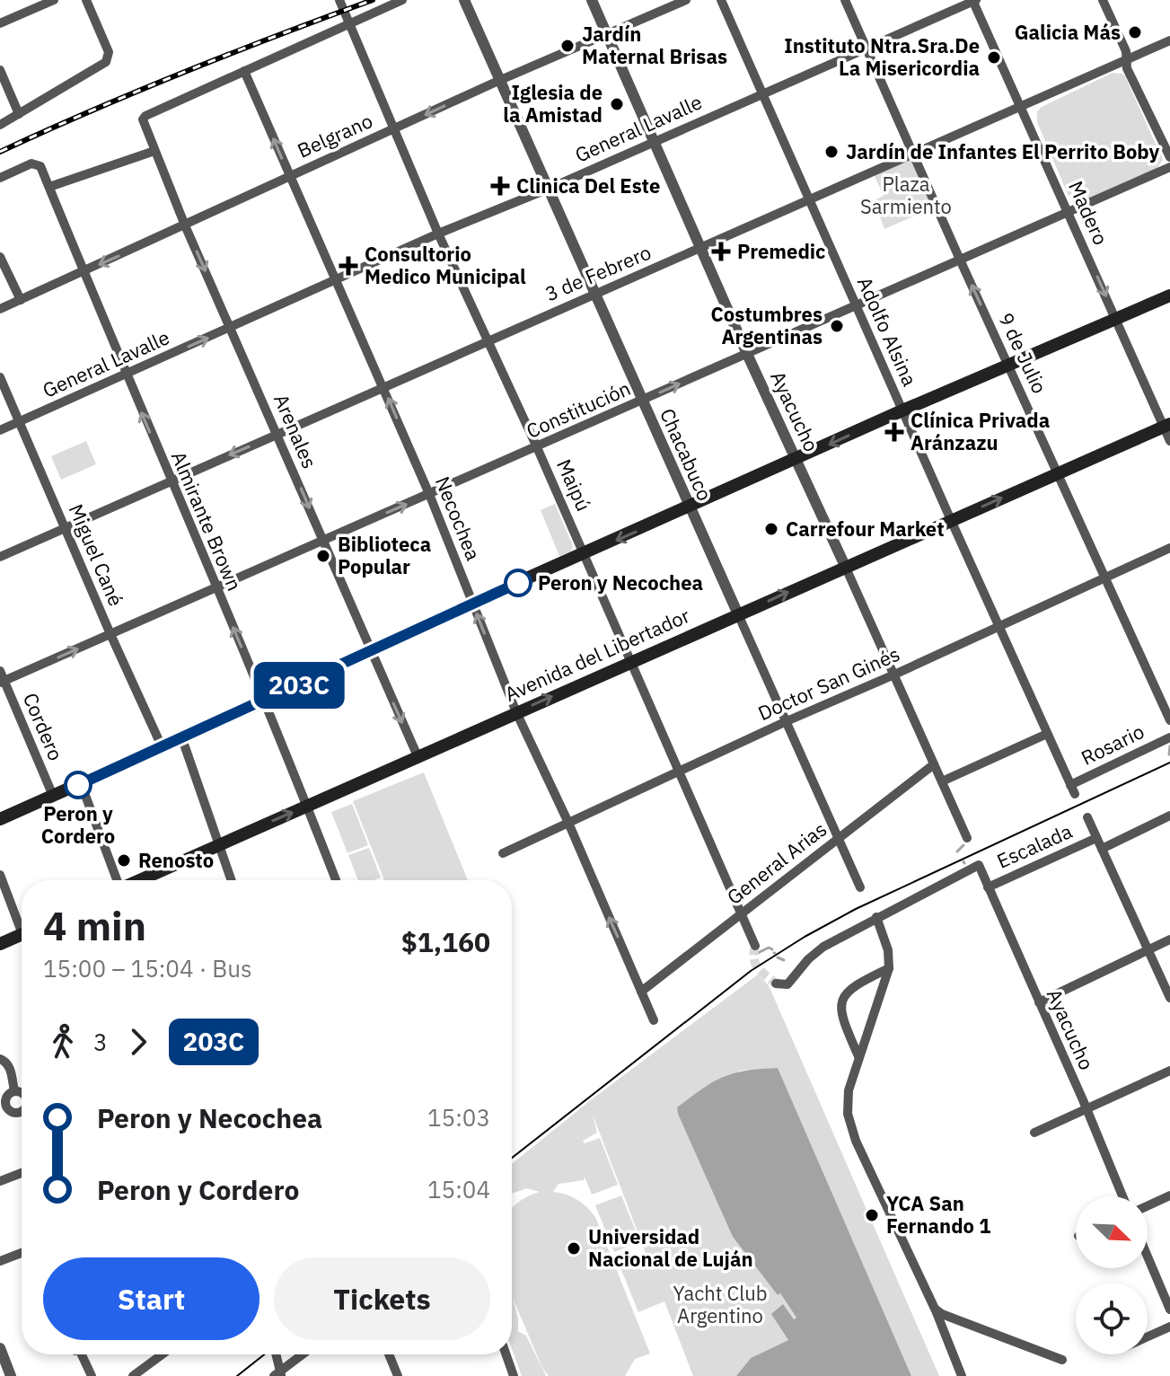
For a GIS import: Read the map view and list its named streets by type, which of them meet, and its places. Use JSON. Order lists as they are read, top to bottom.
{
  "streets": {
    "main road": ["Avenida del Libertador"],
    "street": [
      "General Lavalle",
      "Belgrano",
      "Madero",
      "3 de Febrero",
      "Adolfo Alsina",
      "9 de Julio",
      "Constitución",
      "Ayacucho",
      "Arenales",
      "Chacabuco",
      "Maipú",
      "Necochea",
      "Almirante Brown",
      "Miguel Cané",
      "Doctor San Ginés",
      "Cordero",
      "Rosario",
      "Escalada",
      "General Arias"
    ]
  },
  "crossings": [
    ["General Lavalle", "Madero"],
    ["General Lavalle", "Adolfo Alsina"],
    ["General Lavalle", "9 de Julio"],
    ["General Lavalle", "Ayacucho"],
    ["General Lavalle", "Arenales"],
    ["General Lavalle", "Chacabuco"],
    ["General Lavalle", "Maipú"],
    ["General Lavalle", "Necochea"],
    ["General Lavalle", "Almirante Brown"],
    ["General Lavalle", "Miguel Cané"],
    ["Belgrano", "Ayacucho"],
    ["Belgrano", "Arenales"],
    ["Belgrano", "Chacabuco"],
    ["Belgrano", "Maipú"],
    ["Belgrano", "Necochea"],
    ["Belgrano", "Almirante Brown"],
    ["Madero", "3 de Febrero"],
    ["Madero", "Constitución"],
    ["Madero", "Avenida del Libertador"],
    ["3 de Febrero", "Adolfo Alsina"],
    ["3 de Febrero", "9 de Julio"],
    ["3 de Febrero", "Ayacucho"],
    ["3 de Febrero", "Arenales"],
    ["3 de Febrero", "Chacabuco"],
    ["3 de Febrero", "Maipú"],
    ["3 de Febrero", "Necochea"],
    ["3 de Febrero", "Almirante Brown"],
    ["3 de Febrero", "Miguel Cané"],
    ["Adolfo Alsina", "Constitución"],
    ["Adolfo Alsina", "Avenida del Libertador"],
    ["Adolfo Alsina", "Doctor San Ginés"],
    ["Adolfo Alsina", "Rosario"],
    ["9 de Julio", "Constitución"],
    ["9 de Julio", "Avenida del Libertador"],
    ["9 de Julio", "Doctor San Ginés"],
    ["Constitución", "Ayacucho"],
    ["Constitución", "Arenales"],
    ["Constitución", "Chacabuco"],
    ["Constitución", "Maipú"],
    ["Constitución", "Necochea"],
    ["Constitución", "Almirante Brown"],
    ["Constitución", "Miguel Cané"],
    ["Constitución", "Cordero"],
    ["Ayacucho", "Avenida del Libertador"],
    ["Ayacucho", "Doctor San Ginés"],
    ["Ayacucho", "Escalada"],
    ["Ayacucho", "General Arias"],
    ["Arenales", "Necochea"],
    ["Arenales", "Avenida del Libertador"],
    ["Chacabuco", "Avenida del Libertador"],
    ["Chacabuco", "Doctor San Ginés"],
    ["Chacabuco", "General Arias"],
    ["Maipú", "Avenida del Libertador"],
    ["Maipú", "Doctor San Ginés"],
    ["Maipú", "General Arias"],
    ["Necochea", "Avenida del Libertador"],
    ["Necochea", "Doctor San Ginés"],
    ["Necochea", "General Arias"],
    ["Almirante Brown", "Avenida del Libertador"]
  ],
  "one_way": ["Arenales", "Necochea", "Avenida del Libertador"],
  "parks": ["Plaza Sarmiento", "Yacht Club Argentino"],
  "places": {
    "other": [
      "Galicia Más",
      "Jardín Maternal Brisas",
      "Instituto Ntra.Sra.De La Misericordia",
      "Iglesia de la Amistad",
      "Jardín de Infantes El Perrito Boby",
      "Costumbres Argentinas",
      "Carrefour Market",
      "Biblioteca Popular",
      "Peron y Necochea",
      "Peron y Cordero",
      "Renosto",
      "YCA San Fernando 1",
      "Universidad Nacional de Luján"
    ],
    "health": [
      "Clinica Del Este",
      "Premedic",
      "Consultorio Medico Municipal",
      "Clínica Privada Aránzazu"
    ]
  },
  "lines": ["bus line 203C"],
  "north": "bottom right",
  "page": {
    "on_map": "203C",
    "heading": ["4 min", "15:00 – 15:04 · Bus", "$1,160"],
    "legs": ["3", "203C"],
    "list": [
      {
        "name": "Peron y Necochea",
        "value": "15:03"
      },
      {
        "name": "Peron y Cordero",
        "value": "15:04"
      }
    ],
    "buttons": ["Start", "Tickets"]
  }
}
